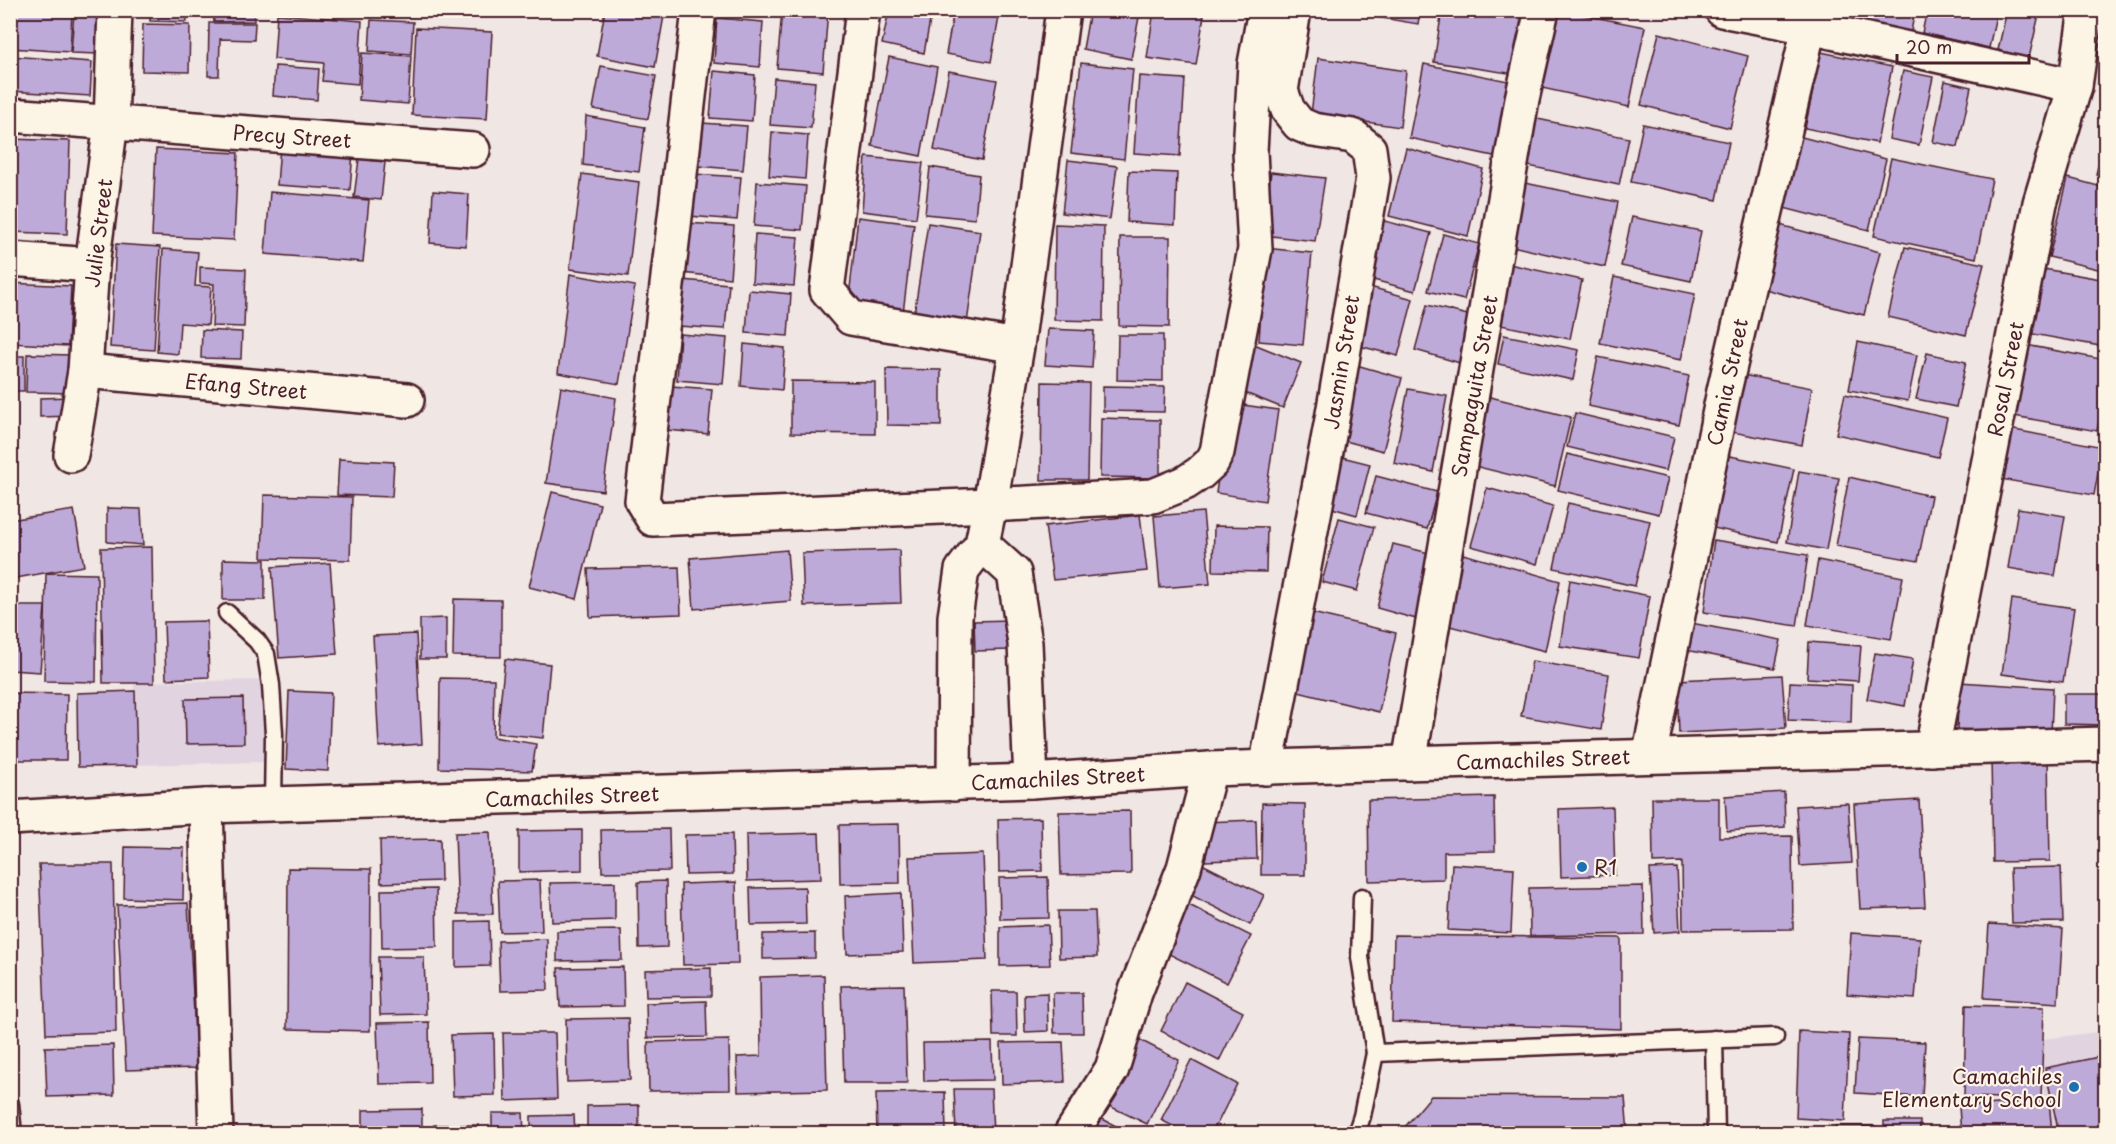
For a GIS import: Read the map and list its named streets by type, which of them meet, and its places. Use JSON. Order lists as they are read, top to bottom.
{
  "streets": {
    "street": [
      "Precy Street",
      "Julie Street",
      "Jasmin Street",
      "Rosal Street",
      "Camia Street",
      "Efang Street",
      "Sampaguita Street",
      "Camachiles Street"
    ]
  },
  "crossings": [
    ["Precy Street", "Julie Street"],
    ["Julie Street", "Efang Street"],
    ["Jasmin Street", "Camachiles Street"],
    ["Rosal Street", "Camachiles Street"],
    ["Camia Street", "Camachiles Street"],
    ["Sampaguita Street", "Camachiles Street"]
  ],
  "places": ["R1", "Camachiles Elementary School"],
  "scale_bar": "20 m"
}
